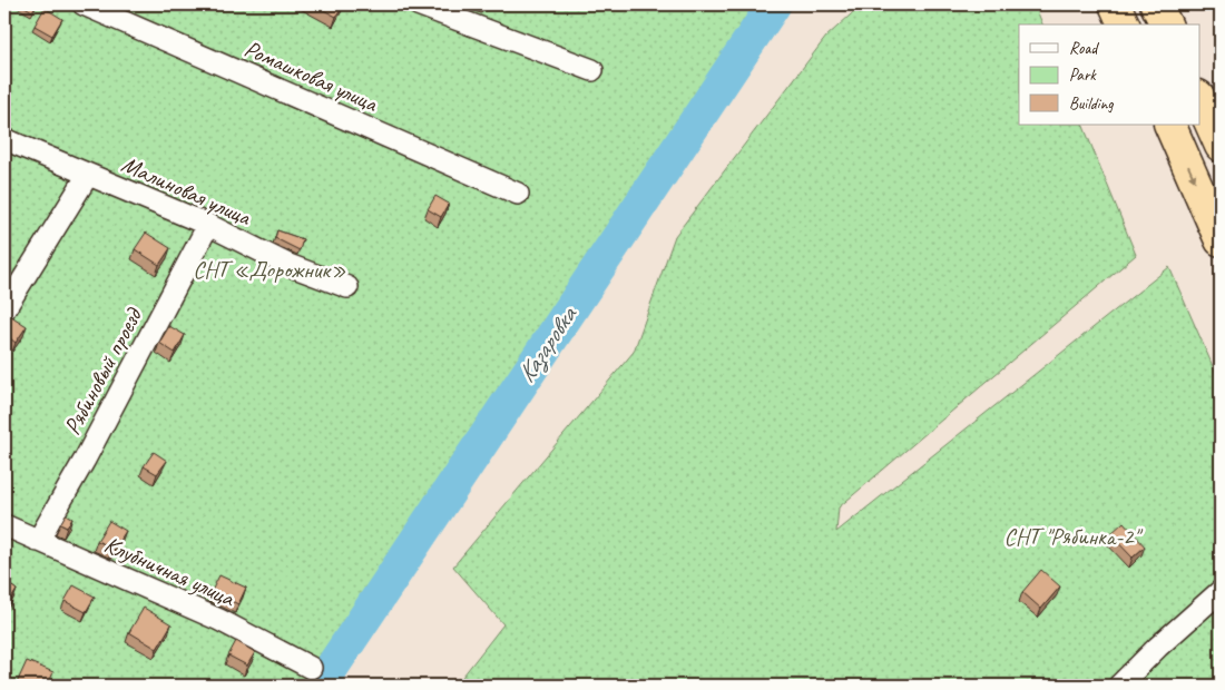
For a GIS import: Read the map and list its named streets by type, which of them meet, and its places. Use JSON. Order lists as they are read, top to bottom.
{
  "streets": {
    "street": [
      "Ромашковая улица",
      "Малиновая улица",
      "Рябиновый проезд",
      "Клубничная улица"
    ]
  },
  "crossings": [
    ["Малиновая улица", "Рябиновый проезд"],
    ["Рябиновый проезд", "Клубничная улица"]
  ],
  "water": ["Казаровка"],
  "parks": ["СНТ «Дорожник»", "СНТ \"Рябинка-2\""],
  "legend": ["Road", "Park", "Building"]
}
